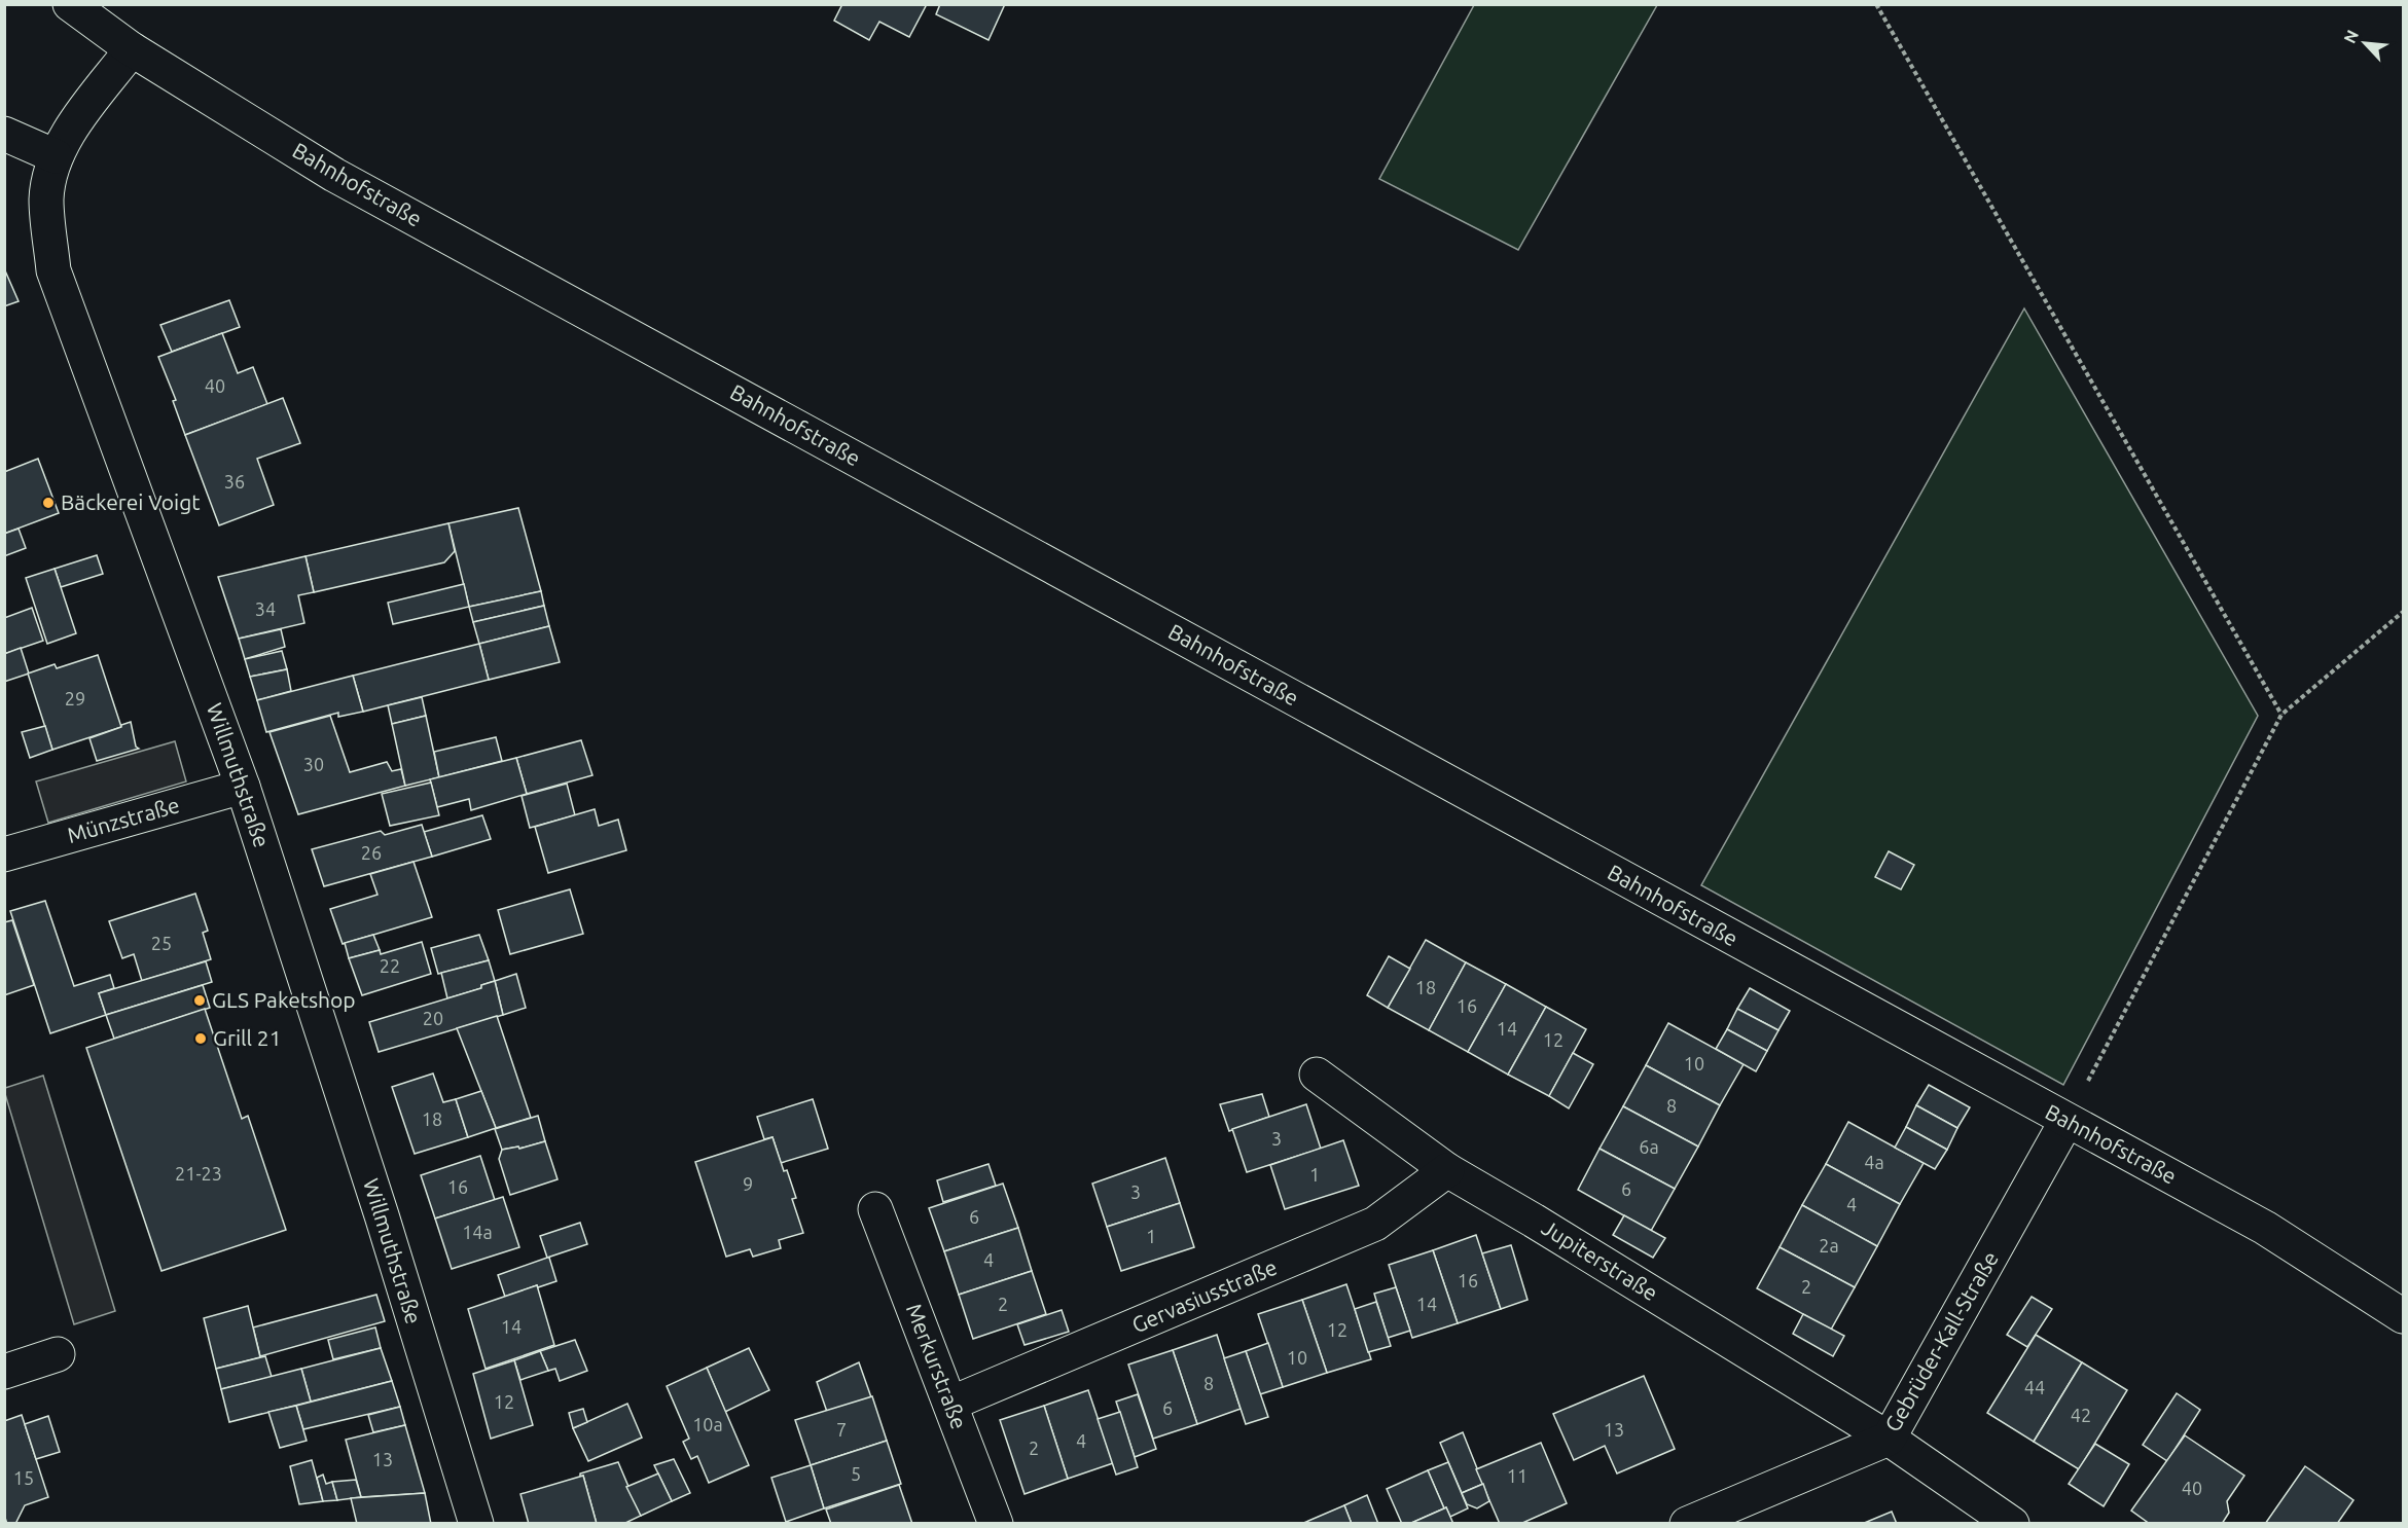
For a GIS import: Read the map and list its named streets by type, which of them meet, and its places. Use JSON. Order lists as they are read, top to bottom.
{
  "streets": {
    "street": [
      "Bahnhofstraße",
      "Willmuthstraße",
      "Münzstraße",
      "Jupiterstraße",
      "Gervasiusstraße",
      "Gebrüder-Kall-Straße",
      "Merkurstraße"
    ]
  },
  "crossings": [
    ["Bahnhofstraße", "Willmuthstraße"],
    ["Bahnhofstraße", "Gebrüder-Kall-Straße"],
    ["Willmuthstraße", "Münzstraße"],
    ["Jupiterstraße", "Gervasiusstraße"],
    ["Jupiterstraße", "Gebrüder-Kall-Straße"],
    ["Gervasiusstraße", "Merkurstraße"]
  ],
  "places": ["Bäckerei Voigt", "GLS Paketshop", "Grill 21"],
  "house_numbers": [
    "40",
    "36",
    "34",
    "29",
    "30",
    "26",
    "25",
    "22",
    "18",
    "16",
    "20",
    "14",
    "12",
    "10",
    "8",
    "18",
    "3",
    "6a",
    "4a",
    "21-23",
    "1",
    "9",
    "16",
    "6",
    "3",
    "4",
    "6",
    "14a",
    "1",
    "2a",
    "4",
    "16",
    "2",
    "2",
    "14",
    "14",
    "12",
    "10",
    "8",
    "44",
    "12",
    "6",
    "42",
    "10a",
    "7",
    "13",
    "4",
    "2",
    "13",
    "5",
    "11",
    "15",
    "40"
  ],
  "north": "top left"
}
